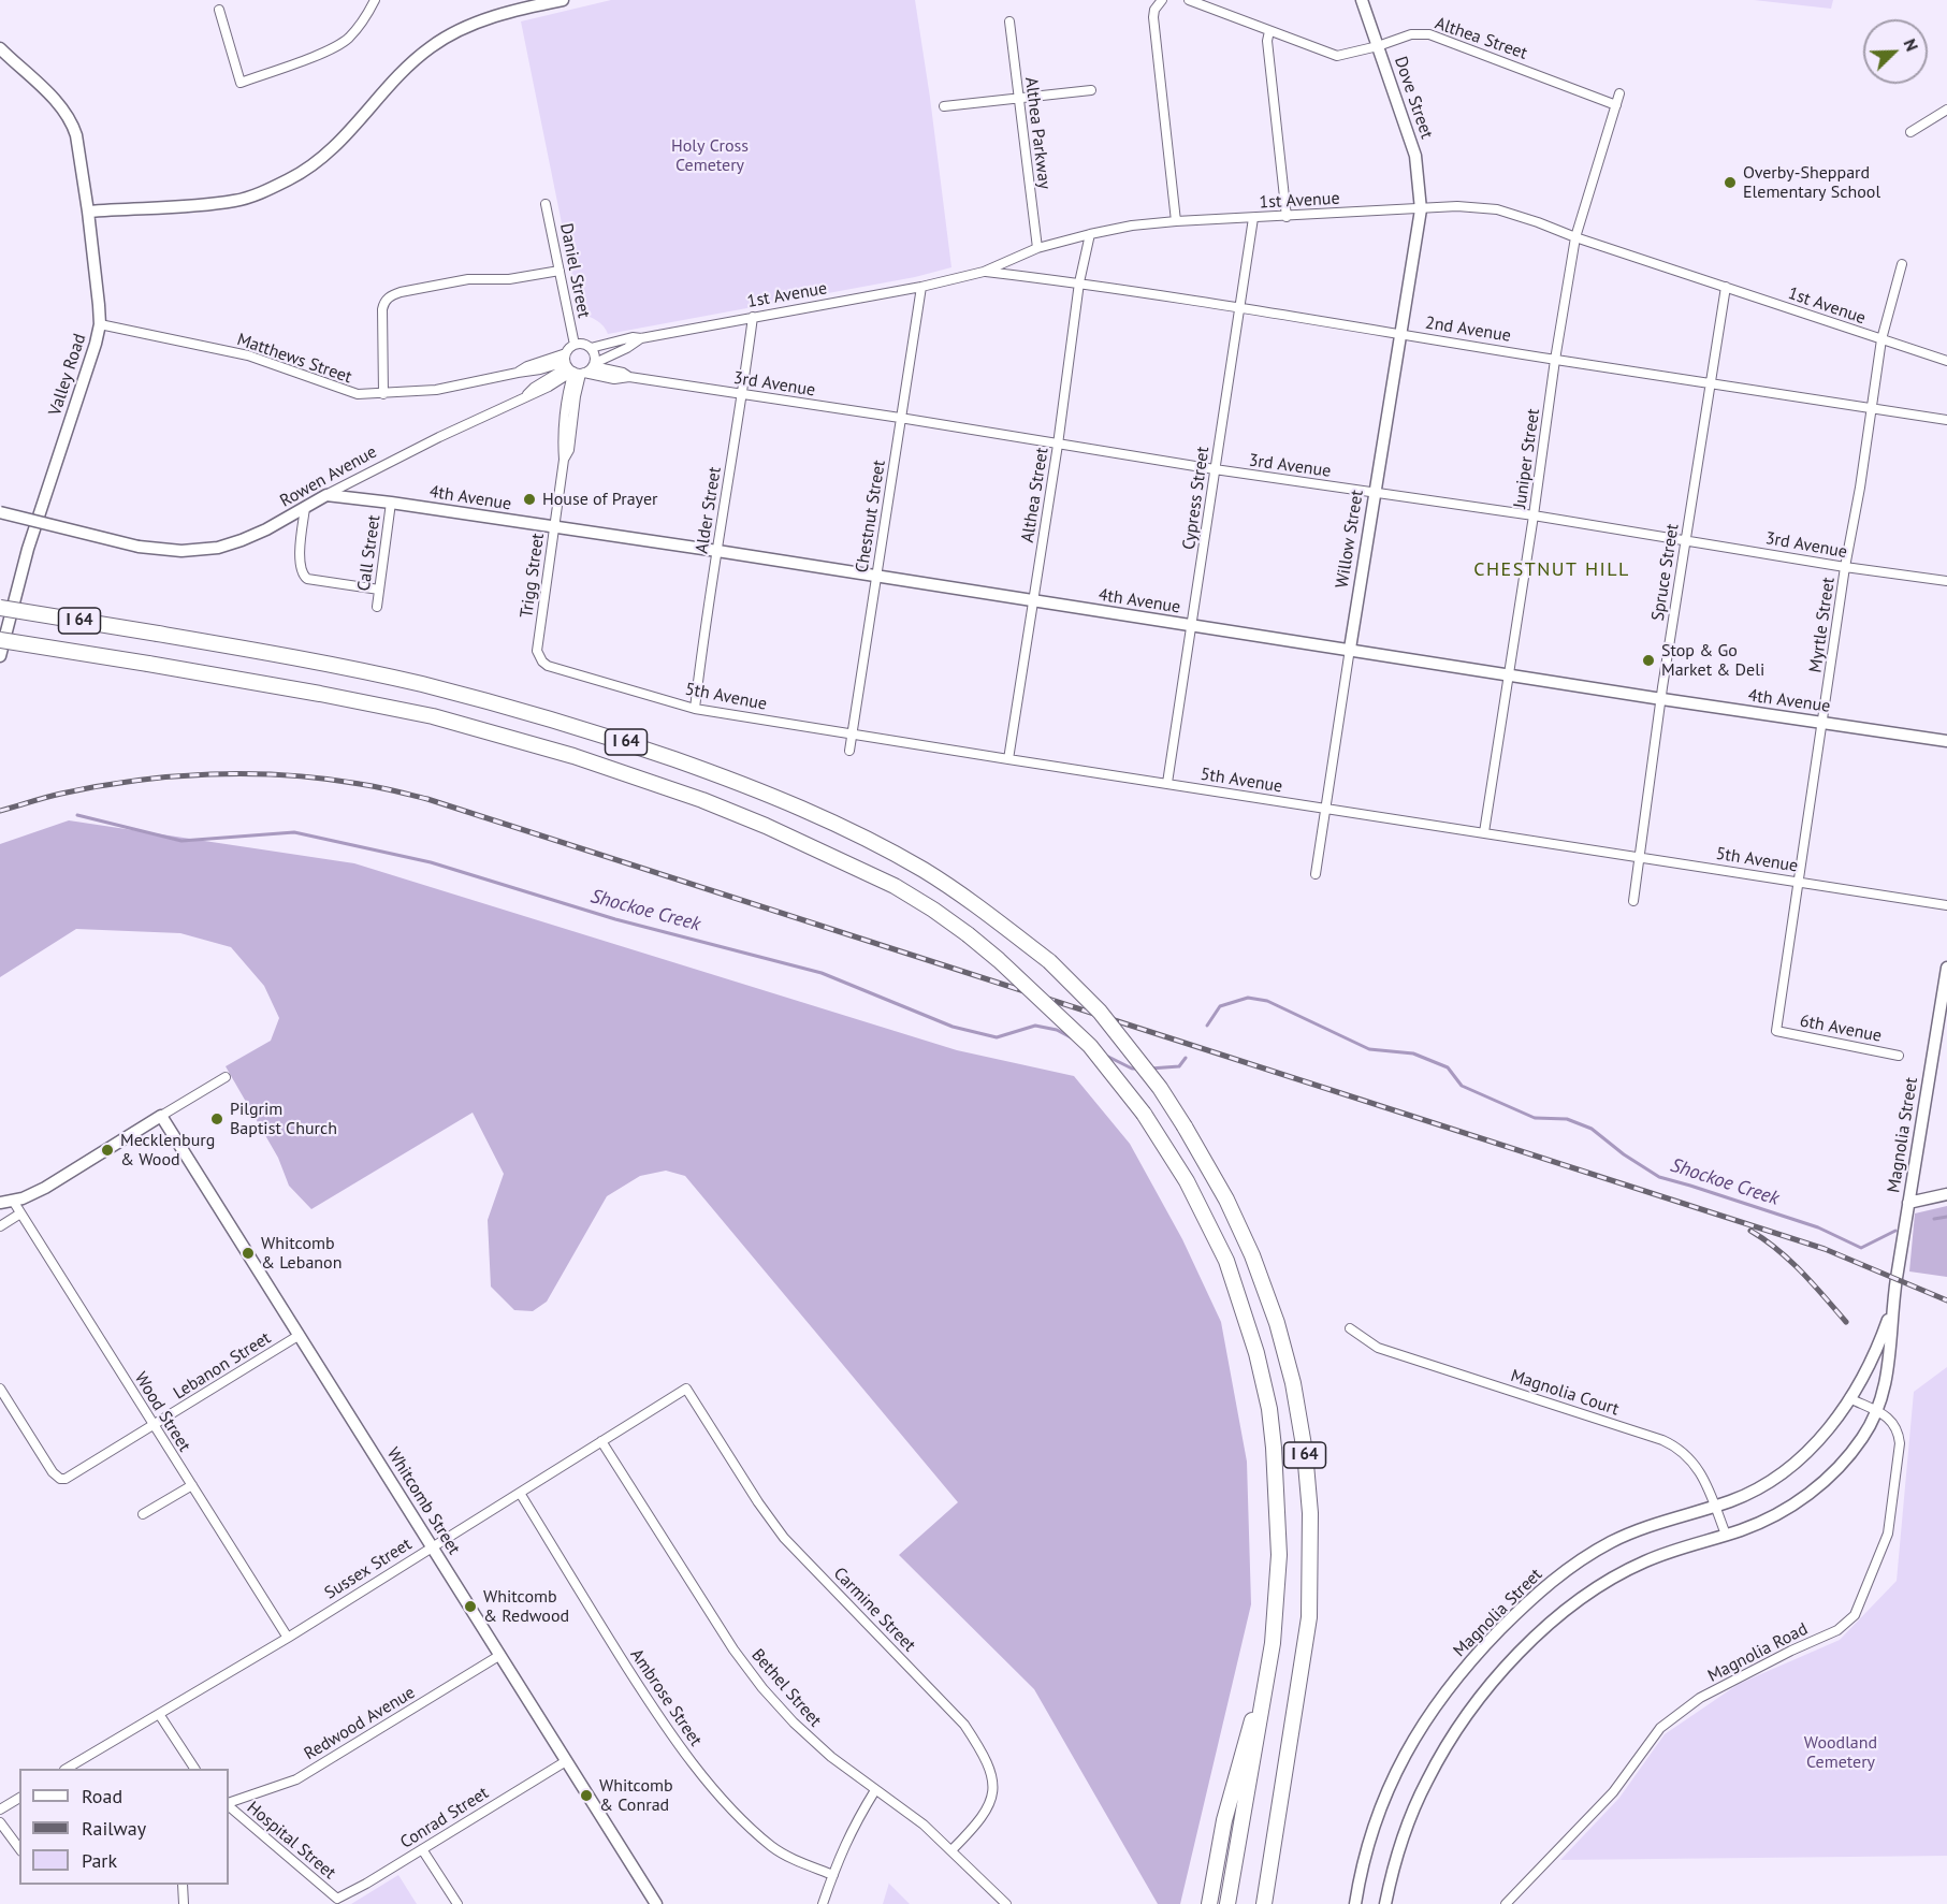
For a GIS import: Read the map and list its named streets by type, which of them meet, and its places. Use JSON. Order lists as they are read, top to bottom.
{
  "streets": {
    "highway": ["I 64"],
    "main road": [
      "Dove Street",
      "Valley Road",
      "Rowen Avenue",
      "4th Avenue",
      "Willow Street",
      "Magnolia Street",
      "Whitcomb Street"
    ],
    "street": [
      "Althea Street",
      "Althea Parkway",
      "1st Avenue",
      "Daniel Street",
      "2nd Avenue",
      "Matthews Street",
      "3rd Avenue",
      "Juniper Street",
      "Cypress Street",
      "Alder Street",
      "Chestnut Street",
      "Call Street",
      "Spruce Street",
      "Trigg Street",
      "Myrtle Street",
      "5th Avenue",
      "6th Avenue",
      "Lebanon Street",
      "Magnolia Court",
      "Wood Street",
      "Sussex Street",
      "Carmine Street",
      "Magnolia Road",
      "Bethel Street",
      "Ambrose Street",
      "Redwood Avenue",
      "Conrad Street",
      "Hospital Street"
    ]
  },
  "crossings": [
    ["Althea Street", "Dove Street"],
    ["Althea Street", "1st Avenue"],
    ["Althea Street", "2nd Avenue"],
    ["Althea Street", "3rd Avenue"],
    ["Althea Street", "Juniper Street"],
    ["Althea Street", "4th Avenue"],
    ["Althea Street", "5th Avenue"],
    ["Dove Street", "1st Avenue"],
    ["Dove Street", "Willow Street"],
    ["Althea Parkway", "1st Avenue"],
    ["1st Avenue", "2nd Avenue"],
    ["1st Avenue", "Matthews Street"],
    ["1st Avenue", "3rd Avenue"],
    ["1st Avenue", "Juniper Street"],
    ["1st Avenue", "Rowen Avenue"],
    ["1st Avenue", "Cypress Street"],
    ["1st Avenue", "Alder Street"],
    ["1st Avenue", "Chestnut Street"],
    ["1st Avenue", "Willow Street"],
    ["1st Avenue", "Spruce Street"],
    ["1st Avenue", "Trigg Street"],
    ["1st Avenue", "Myrtle Street"],
    ["2nd Avenue", "Juniper Street"],
    ["2nd Avenue", "Cypress Street"],
    ["2nd Avenue", "Willow Street"],
    ["2nd Avenue", "Spruce Street"],
    ["2nd Avenue", "Myrtle Street"],
    ["Matthews Street", "Valley Road"],
    ["Matthews Street", "3rd Avenue"],
    ["Matthews Street", "Rowen Avenue"],
    ["Matthews Street", "Trigg Street"],
    ["3rd Avenue", "Juniper Street"],
    ["3rd Avenue", "Rowen Avenue"],
    ["3rd Avenue", "Cypress Street"],
    ["3rd Avenue", "Alder Street"],
    ["3rd Avenue", "Chestnut Street"],
    ["3rd Avenue", "Willow Street"],
    ["3rd Avenue", "Spruce Street"],
    ["3rd Avenue", "Trigg Street"],
    ["3rd Avenue", "Myrtle Street"],
    ["Juniper Street", "4th Avenue"],
    ["Juniper Street", "5th Avenue"],
    ["Rowen Avenue", "4th Avenue"],
    ["Rowen Avenue", "Trigg Street"],
    ["4th Avenue", "Cypress Street"],
    ["4th Avenue", "Alder Street"],
    ["4th Avenue", "Chestnut Street"],
    ["4th Avenue", "Willow Street"],
    ["4th Avenue", "Call Street"],
    ["4th Avenue", "Spruce Street"],
    ["4th Avenue", "Trigg Street"],
    ["4th Avenue", "Myrtle Street"],
    ["Cypress Street", "5th Avenue"],
    ["Alder Street", "5th Avenue"],
    ["Chestnut Street", "5th Avenue"],
    ["Willow Street", "5th Avenue"],
    ["Spruce Street", "5th Avenue"],
    ["Trigg Street", "5th Avenue"],
    ["Myrtle Street", "5th Avenue"],
    ["Myrtle Street", "6th Avenue"],
    ["Magnolia Street", "Magnolia Court"],
    ["Magnolia Street", "Magnolia Road"],
    ["Lebanon Street", "Wood Street"],
    ["Lebanon Street", "Whitcomb Street"],
    ["Wood Street", "Sussex Street"],
    ["Whitcomb Street", "Sussex Street"],
    ["Whitcomb Street", "Redwood Avenue"],
    ["Whitcomb Street", "Conrad Street"],
    ["Sussex Street", "Carmine Street"],
    ["Sussex Street", "Bethel Street"],
    ["Sussex Street", "Ambrose Street"],
    ["Carmine Street", "Bethel Street"],
    ["Conrad Street", "Hospital Street"]
  ],
  "districts": ["CHESTNUT HILL"],
  "water": ["Shockoe Creek"],
  "parks": ["Holy Cross Cemetery", "Woodland Cemetery"],
  "places": [
    "Overby-Sheppard Elementary School",
    "House of Prayer",
    "Stop & Go Market & Deli",
    "Pilgrim Baptist Church",
    "Mecklenburg & Wood",
    "Whitcomb & Lebanon",
    "Whitcomb & Redwood",
    "Whitcomb & Conrad"
  ],
  "legend": ["Road", "Railway", "Park"],
  "north": "top right"
}
